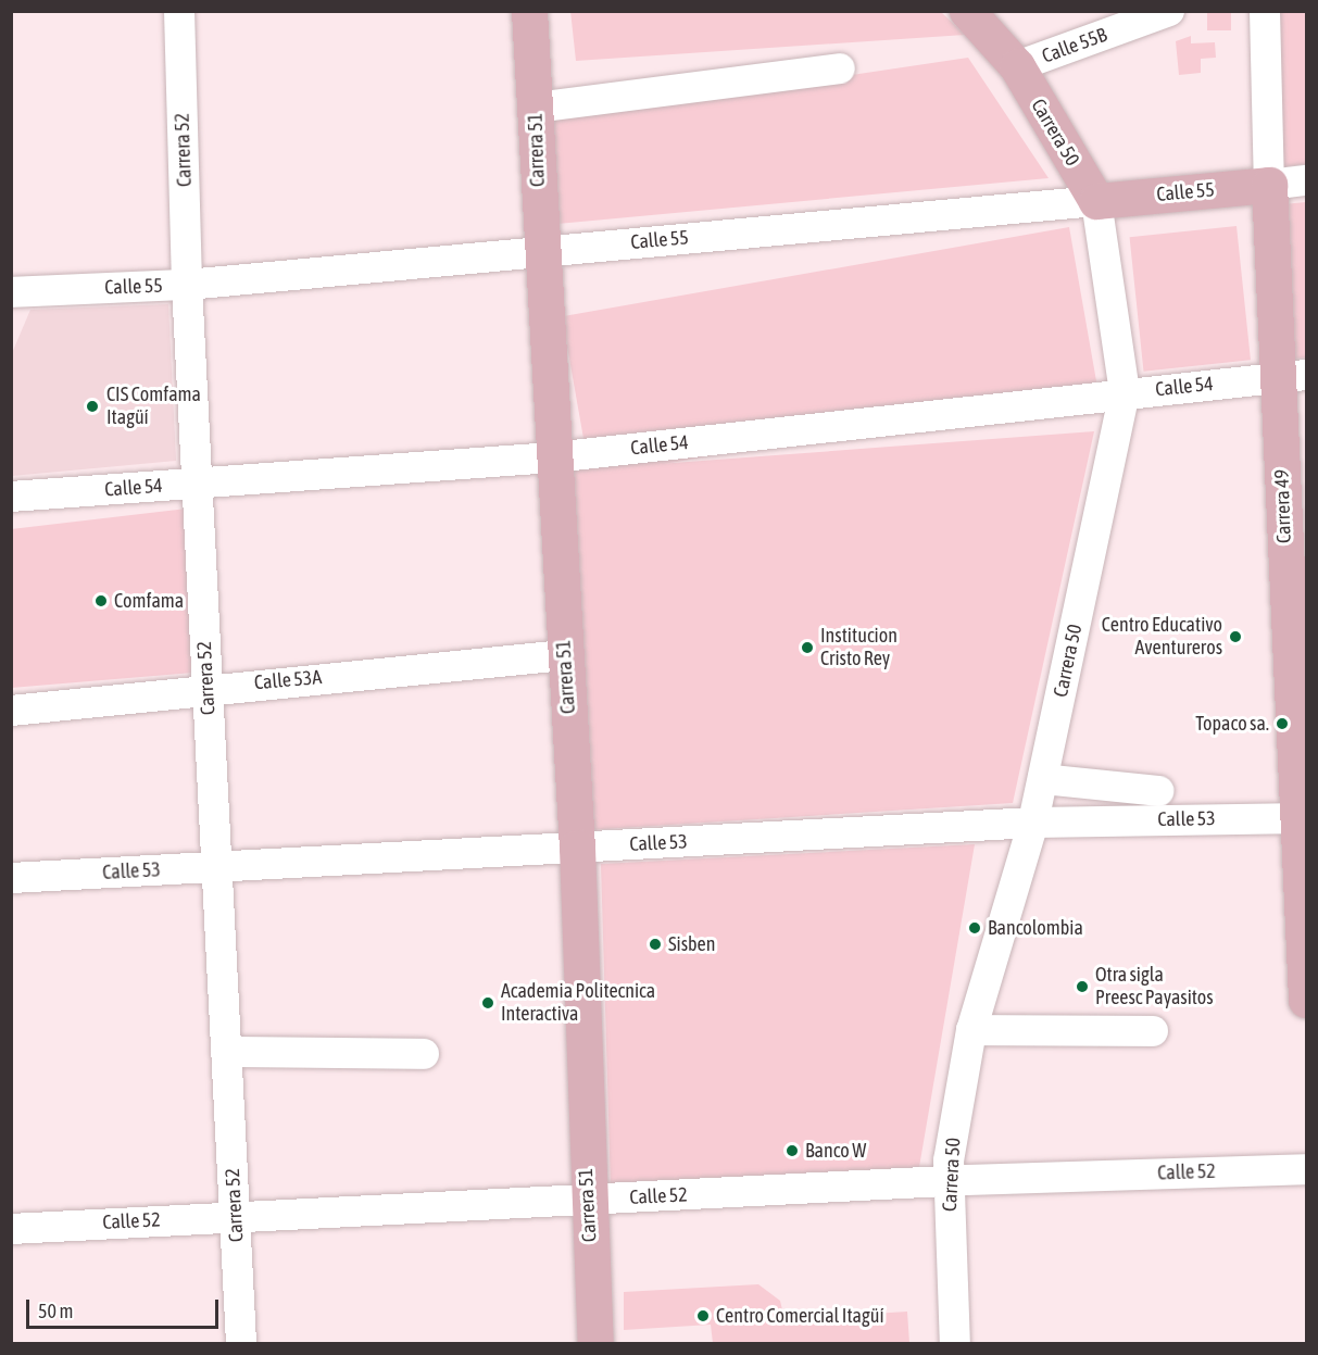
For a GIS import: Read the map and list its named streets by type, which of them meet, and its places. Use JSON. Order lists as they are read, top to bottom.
{
  "streets": {
    "main road": [
      "Carrera 50",
      "Carrera 51",
      "Calle 55",
      "Carrera 49"
    ],
    "street": [
      "Calle 55B",
      "Carrera 52",
      "Calle 54",
      "Calle 53A",
      "Calle 53",
      "Calle 52"
    ]
  },
  "crossings": [
    ["Calle 55B", "Carrera 50"],
    ["Carrera 50", "Calle 55"],
    ["Carrera 50", "Calle 54"],
    ["Carrera 50", "Calle 53"],
    ["Carrera 50", "Calle 52"],
    ["Carrera 52", "Calle 55"],
    ["Carrera 52", "Calle 54"],
    ["Carrera 52", "Calle 53A"],
    ["Carrera 52", "Calle 53"],
    ["Carrera 52", "Calle 52"],
    ["Carrera 51", "Calle 55"],
    ["Carrera 51", "Calle 54"],
    ["Carrera 51", "Calle 53A"],
    ["Carrera 51", "Calle 53"],
    ["Carrera 51", "Calle 52"],
    ["Calle 55", "Carrera 49"],
    ["Calle 54", "Carrera 49"],
    ["Carrera 49", "Calle 53"]
  ],
  "places": [
    "CIS Comfama Itagüí",
    "Comfama",
    "Centro Educativo Aventureros",
    "Institucion Cristo Rey",
    "Topaco sa.",
    "Bancolombia",
    "Sisben",
    "Otra sigla Preesc Payasitos",
    "Academia Politecnica Interactiva",
    "Banco W",
    "Centro Comercial Itagüí"
  ],
  "scale_bar": "50 m"
}
